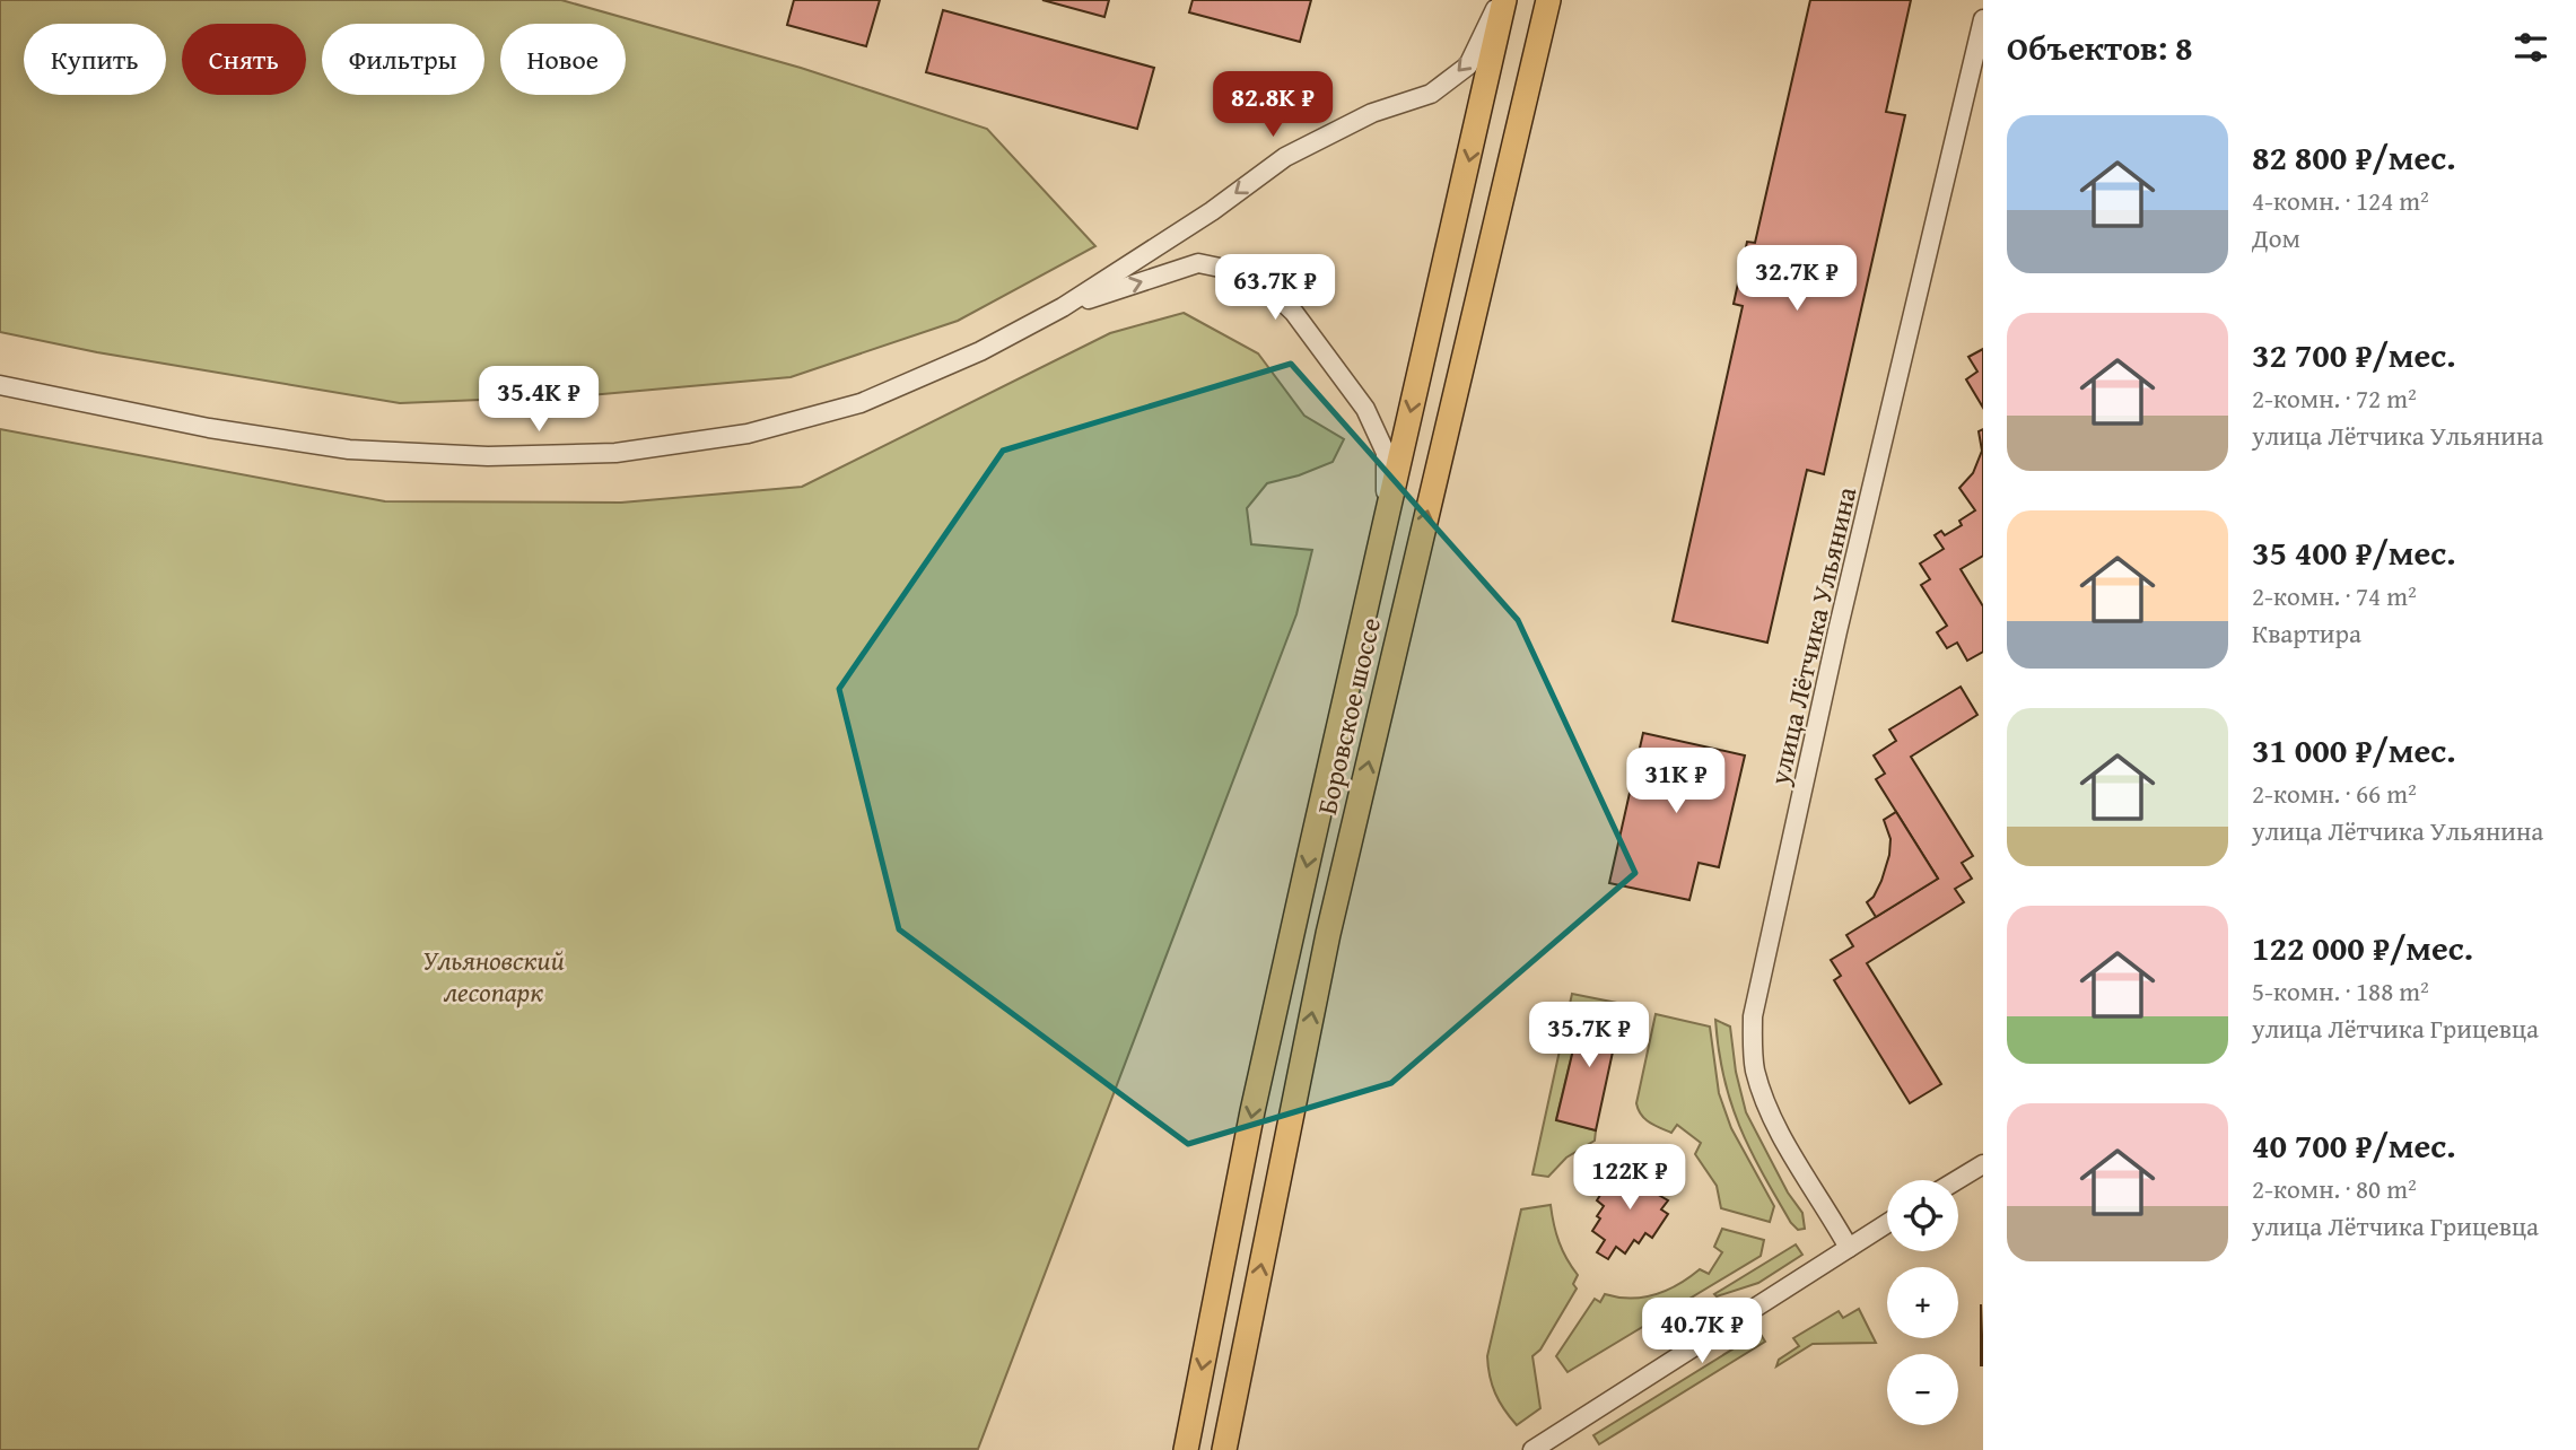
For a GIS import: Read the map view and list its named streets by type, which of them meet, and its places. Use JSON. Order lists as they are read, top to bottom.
{
  "streets": {
    "main road": ["Боровское шоссе"],
    "street": ["улица Лётчика Ульянина"]
  },
  "parks": ["Ульяновский лесопарк"],
  "page": {
    "heading": "Объектов: 8",
    "chip": [
      "Купить",
      "Снять",
      "Фильтры",
      "Новое"
    ],
    "price": [
      "82.8K ₽",
      "32.7K ₽",
      "63.7K ₽",
      "35.4K ₽",
      "31K ₽",
      "35.7K ₽",
      "122K ₽",
      "40.7K ₽"
    ],
    "list": [
      {
        "name": "82 800 ₽/мес.",
        "note": "4-комн. · 124 m² · Дом"
      },
      {
        "name": "32 700 ₽/мес.",
        "note": "2-комн. · 72 m² · улица Лётчика Ульянина"
      },
      {
        "name": "35 400 ₽/мес.",
        "note": "2-комн. · 74 m² · Квартира"
      },
      {
        "name": "31 000 ₽/мес.",
        "note": "2-комн. · 66 m² · улица Лётчика Ульянина"
      },
      {
        "name": "122 000 ₽/мес.",
        "note": "5-комн. · 188 m² · улица Лётчика Грицевца"
      },
      {
        "name": "40 700 ₽/мес.",
        "note": "2-комн. · 80 m² · улица Лётчика Грицевца"
      }
    ],
    "map_buttons": ["+", "−"]
  }
}
